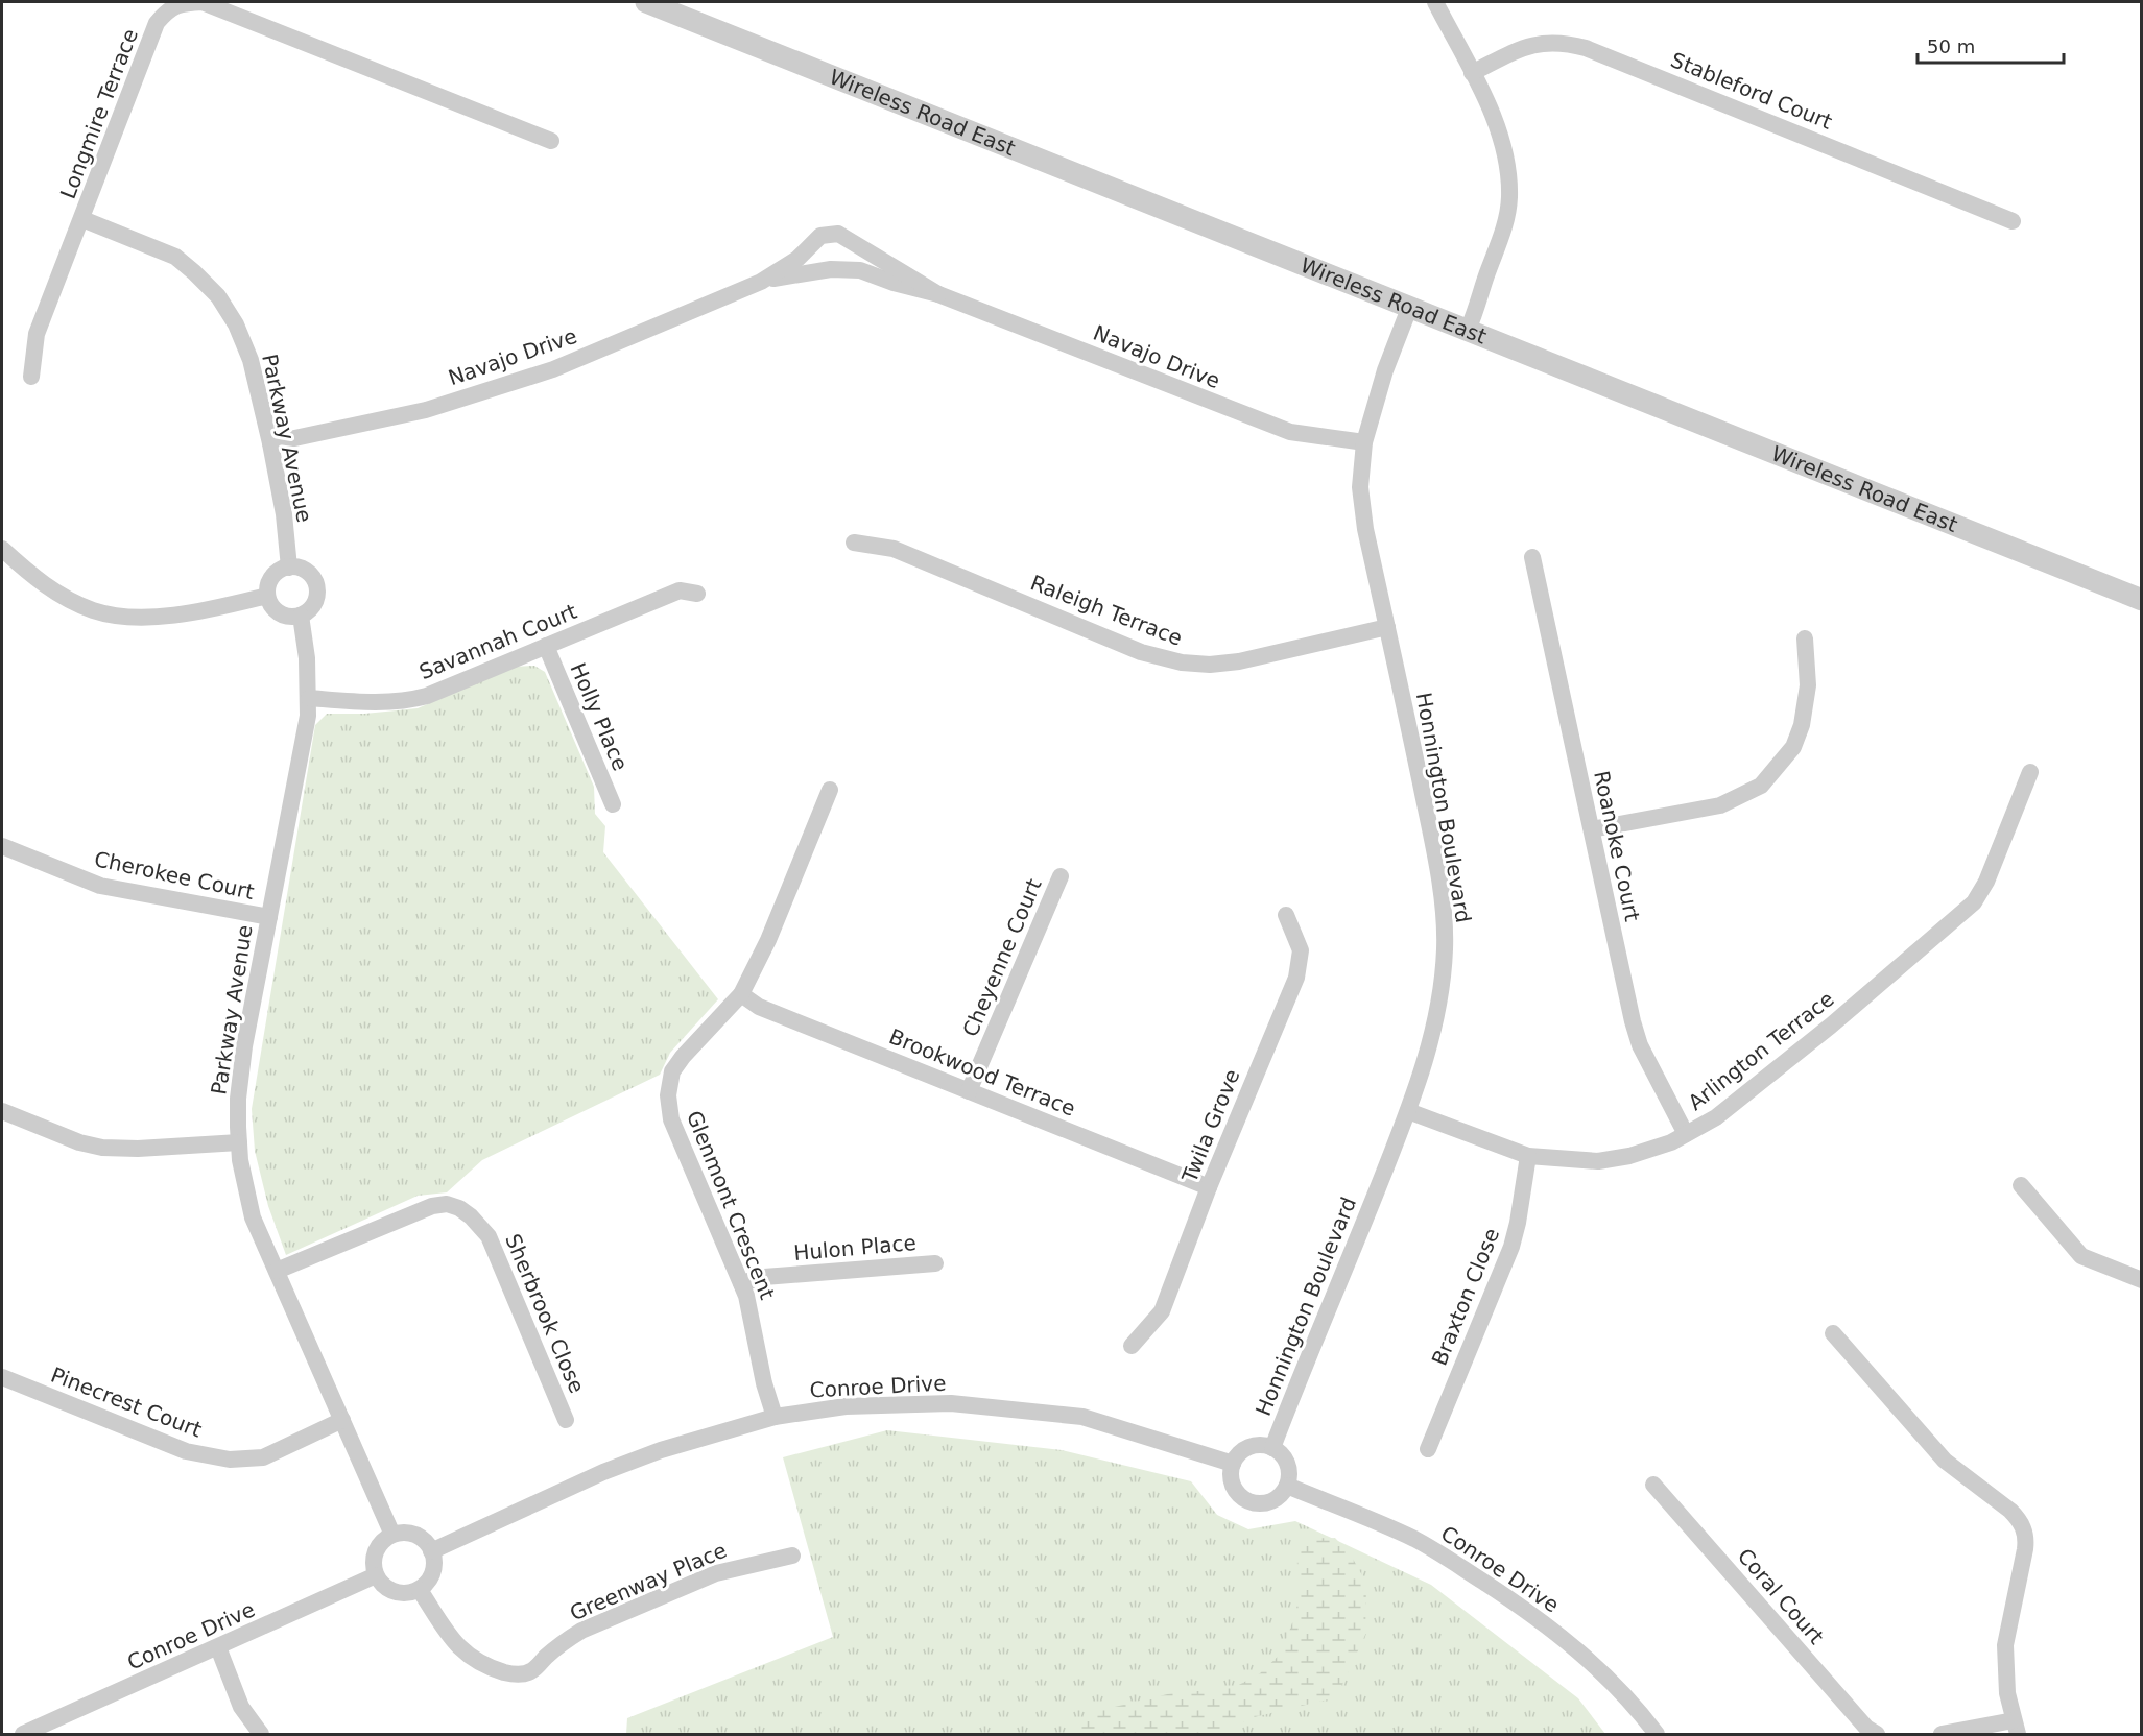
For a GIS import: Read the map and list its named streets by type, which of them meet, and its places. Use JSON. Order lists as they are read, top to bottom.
{
  "streets": {
    "street": [
      "Stableford Court",
      "Wireless Road East",
      "Longmire Terrace",
      "Navajo Drive",
      "Parkway Avenue",
      "Raleigh Terrace",
      "Savannah Court",
      "Holly Place",
      "Honnington Boulevard",
      "Roanoke Court",
      "Cherokee Court",
      "Cheyenne Court",
      "Arlington Terrace",
      "Brookwood Terrace",
      "Twila Grove",
      "Glenmont Crescent",
      "Hulon Place",
      "Braxton Close",
      "Sherbrook Close",
      "Conroe Drive",
      "Pinecrest Court",
      "Greenway Place",
      "Coral Court"
    ]
  },
  "crossings": [
    ["Wireless Road East", "Honnington Boulevard"],
    ["Longmire Terrace", "Parkway Avenue"],
    ["Navajo Drive", "Parkway Avenue"],
    ["Navajo Drive", "Honnington Boulevard"],
    ["Parkway Avenue", "Savannah Court"],
    ["Parkway Avenue", "Cherokee Court"],
    ["Parkway Avenue", "Sherbrook Close"],
    ["Parkway Avenue", "Conroe Drive"],
    ["Parkway Avenue", "Pinecrest Court"],
    ["Parkway Avenue", "Greenway Place"],
    ["Raleigh Terrace", "Honnington Boulevard"],
    ["Savannah Court", "Holly Place"],
    ["Honnington Boulevard", "Arlington Terrace"],
    ["Honnington Boulevard", "Conroe Drive"],
    ["Roanoke Court", "Arlington Terrace"],
    ["Cheyenne Court", "Brookwood Terrace"],
    ["Arlington Terrace", "Braxton Close"],
    ["Brookwood Terrace", "Twila Grove"],
    ["Brookwood Terrace", "Glenmont Crescent"],
    ["Glenmont Crescent", "Hulon Place"],
    ["Glenmont Crescent", "Conroe Drive"],
    ["Conroe Drive", "Greenway Place"]
  ],
  "scale_bar": "50 m"
}
